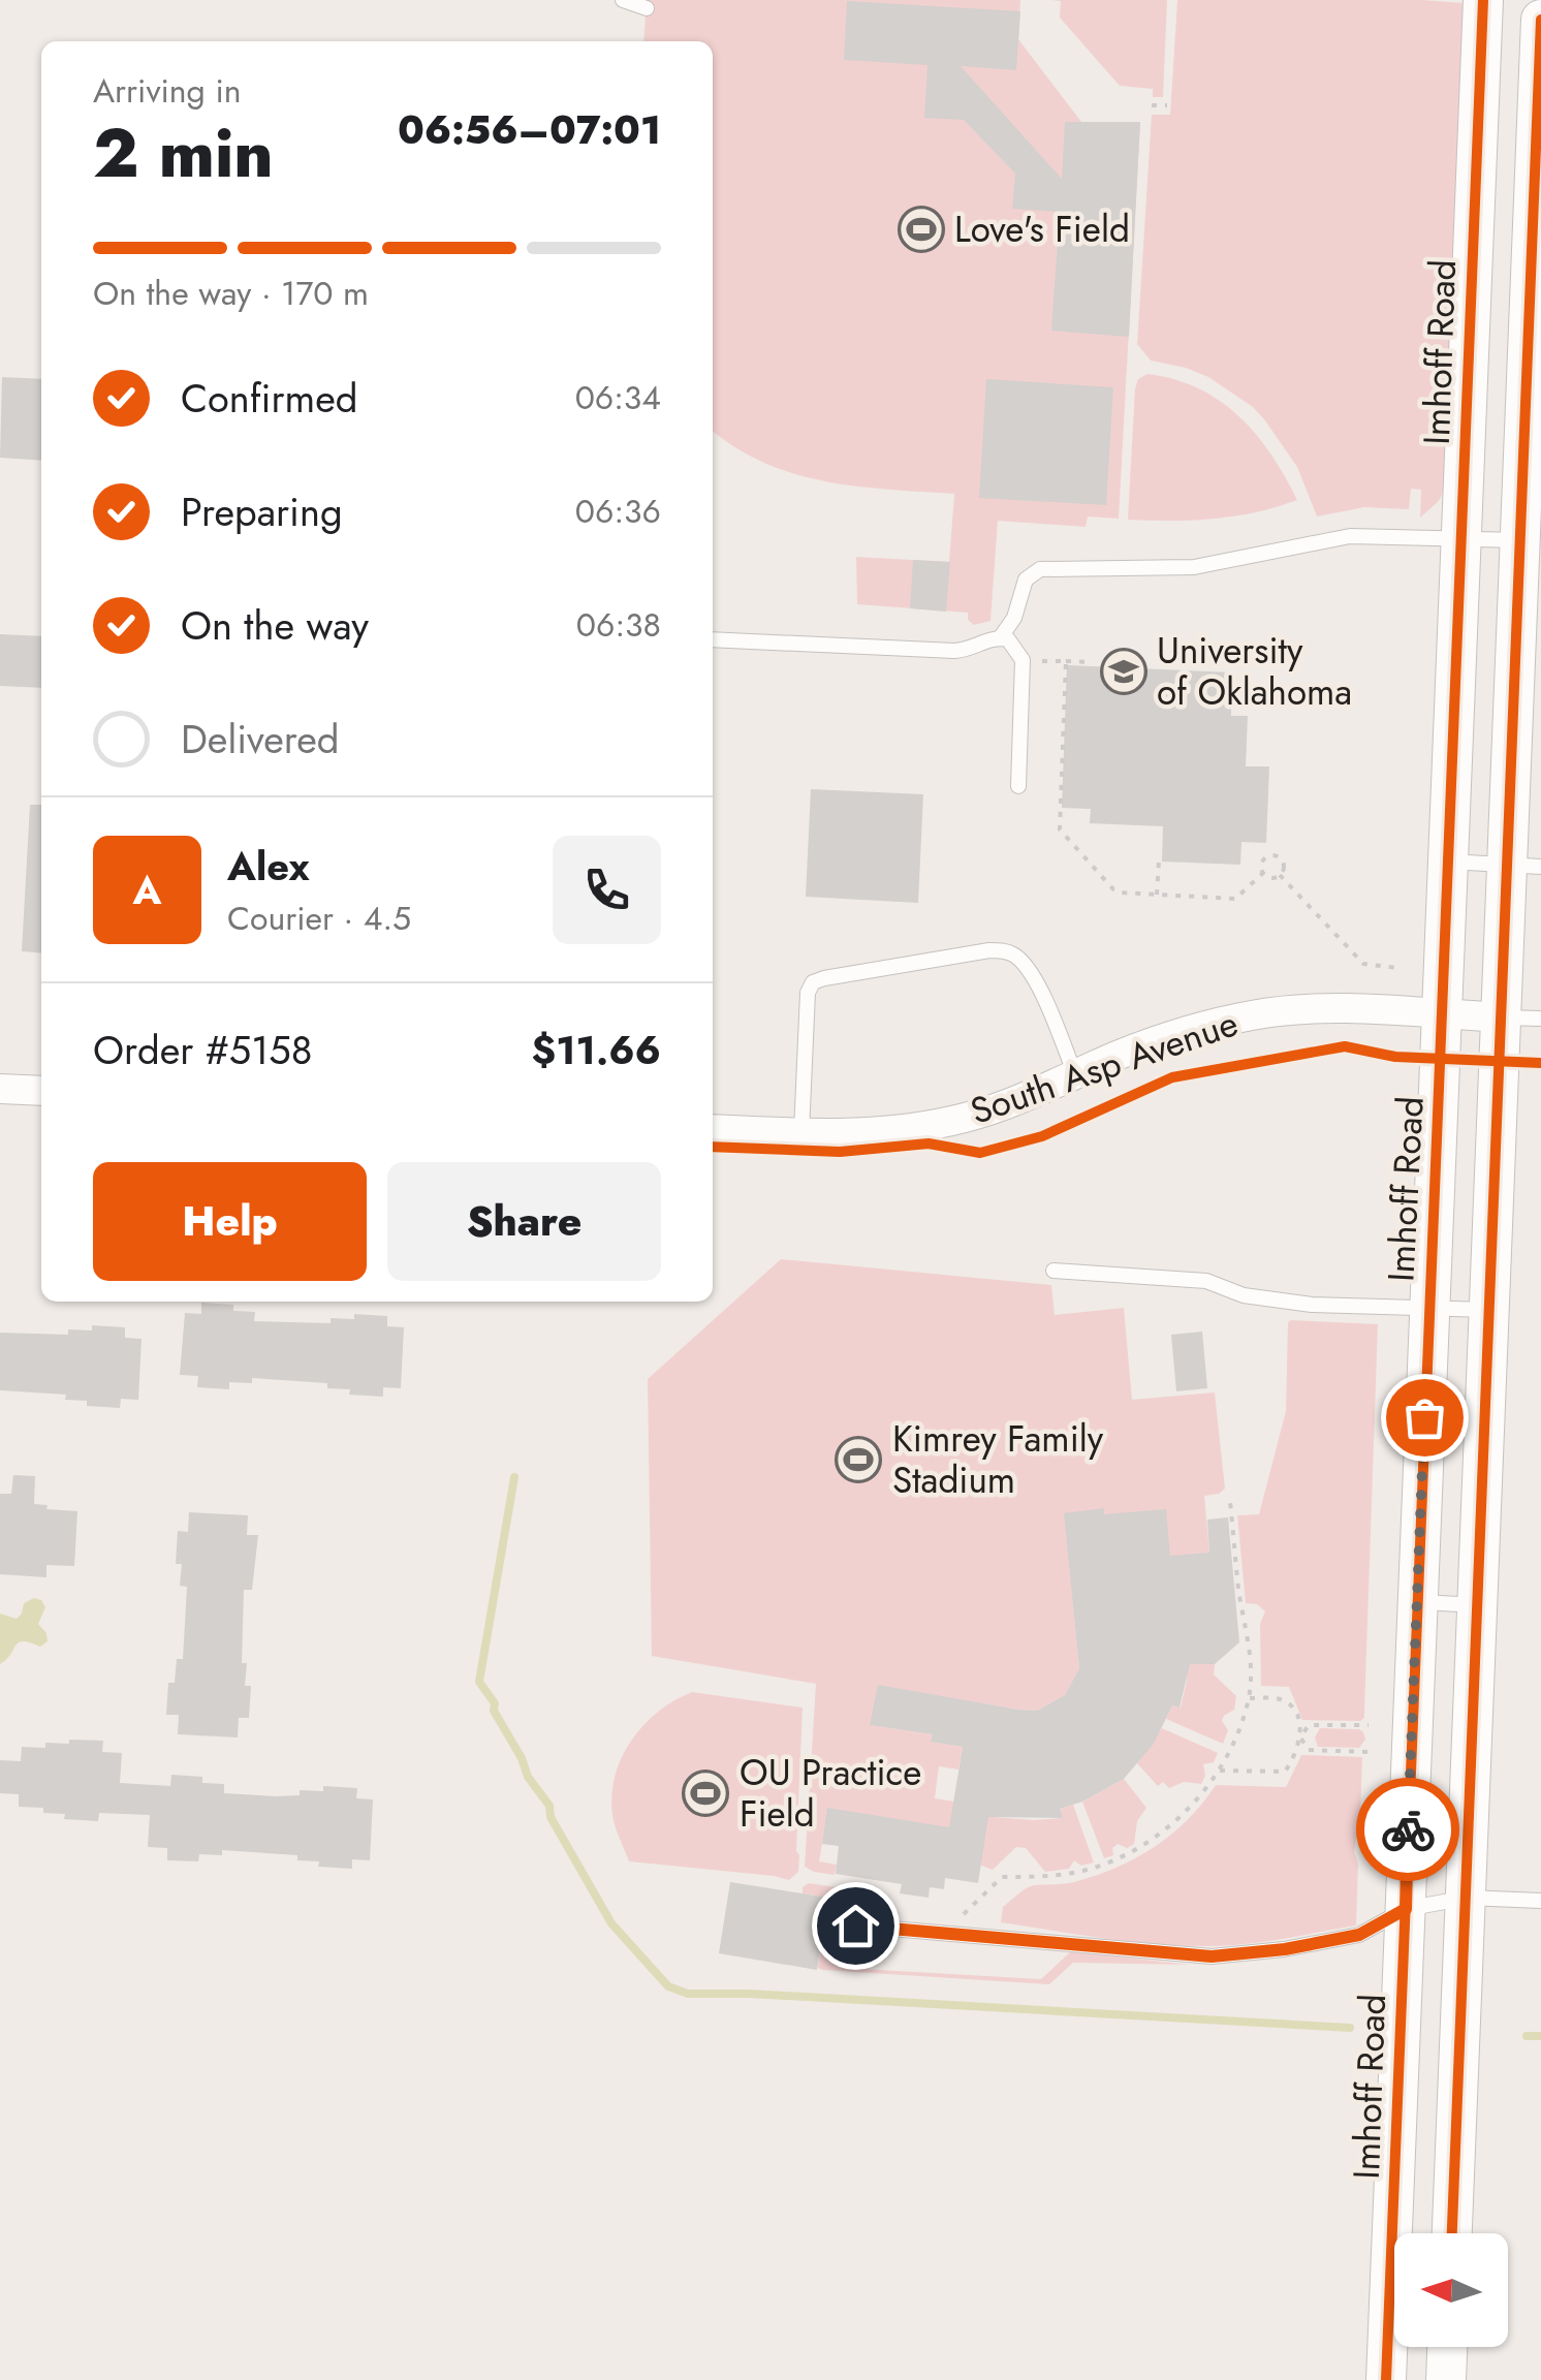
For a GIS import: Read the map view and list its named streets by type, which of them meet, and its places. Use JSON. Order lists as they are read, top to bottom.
{
  "streets": {
    "main road": ["Imhoff Road"],
    "street": ["South Asp Avenue"]
  },
  "crossings": [
    ["Imhoff Road", "South Asp Avenue"]
  ],
  "places": {
    "sports": ["Love's Field", "Kimrey Family Stadium", "OU Practice Field"],
    "school or university": ["University of Oklahoma"]
  },
  "north": "left",
  "page": {
    "heading": ["2 min", "Arriving in", "06:56–07:01"],
    "panel": [
      "Alex",
      "Courier · 4.5",
      "Order #5158",
      "$11.66"
    ],
    "bar": "On the way · 170 m",
    "list": [
      ["Confirmed", "06:34"],
      ["Preparing", "06:36"],
      ["On the way", "06:38"],
      "Delivered"
    ],
    "round": "A",
    "buttons": ["Help", "Share"]
  }
}
